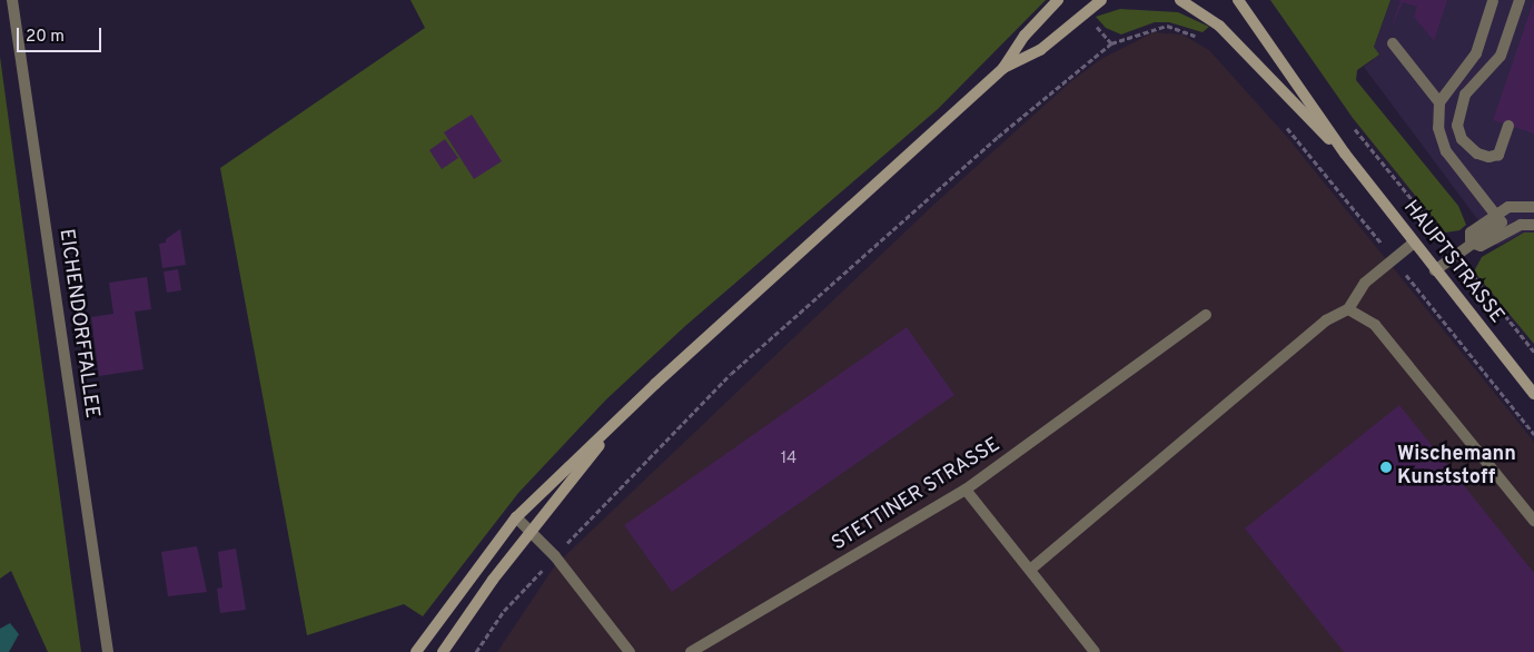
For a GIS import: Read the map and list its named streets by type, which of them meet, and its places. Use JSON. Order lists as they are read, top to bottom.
{
  "streets": {
    "street": ["HAUPTSTRASSE", "EICHENDORFFALLEE", "STETTINER STRASSE"]
  },
  "places": ["Wischemann Kunststoff"],
  "house_numbers": ["14"],
  "scale_bar": "20 m"
}
